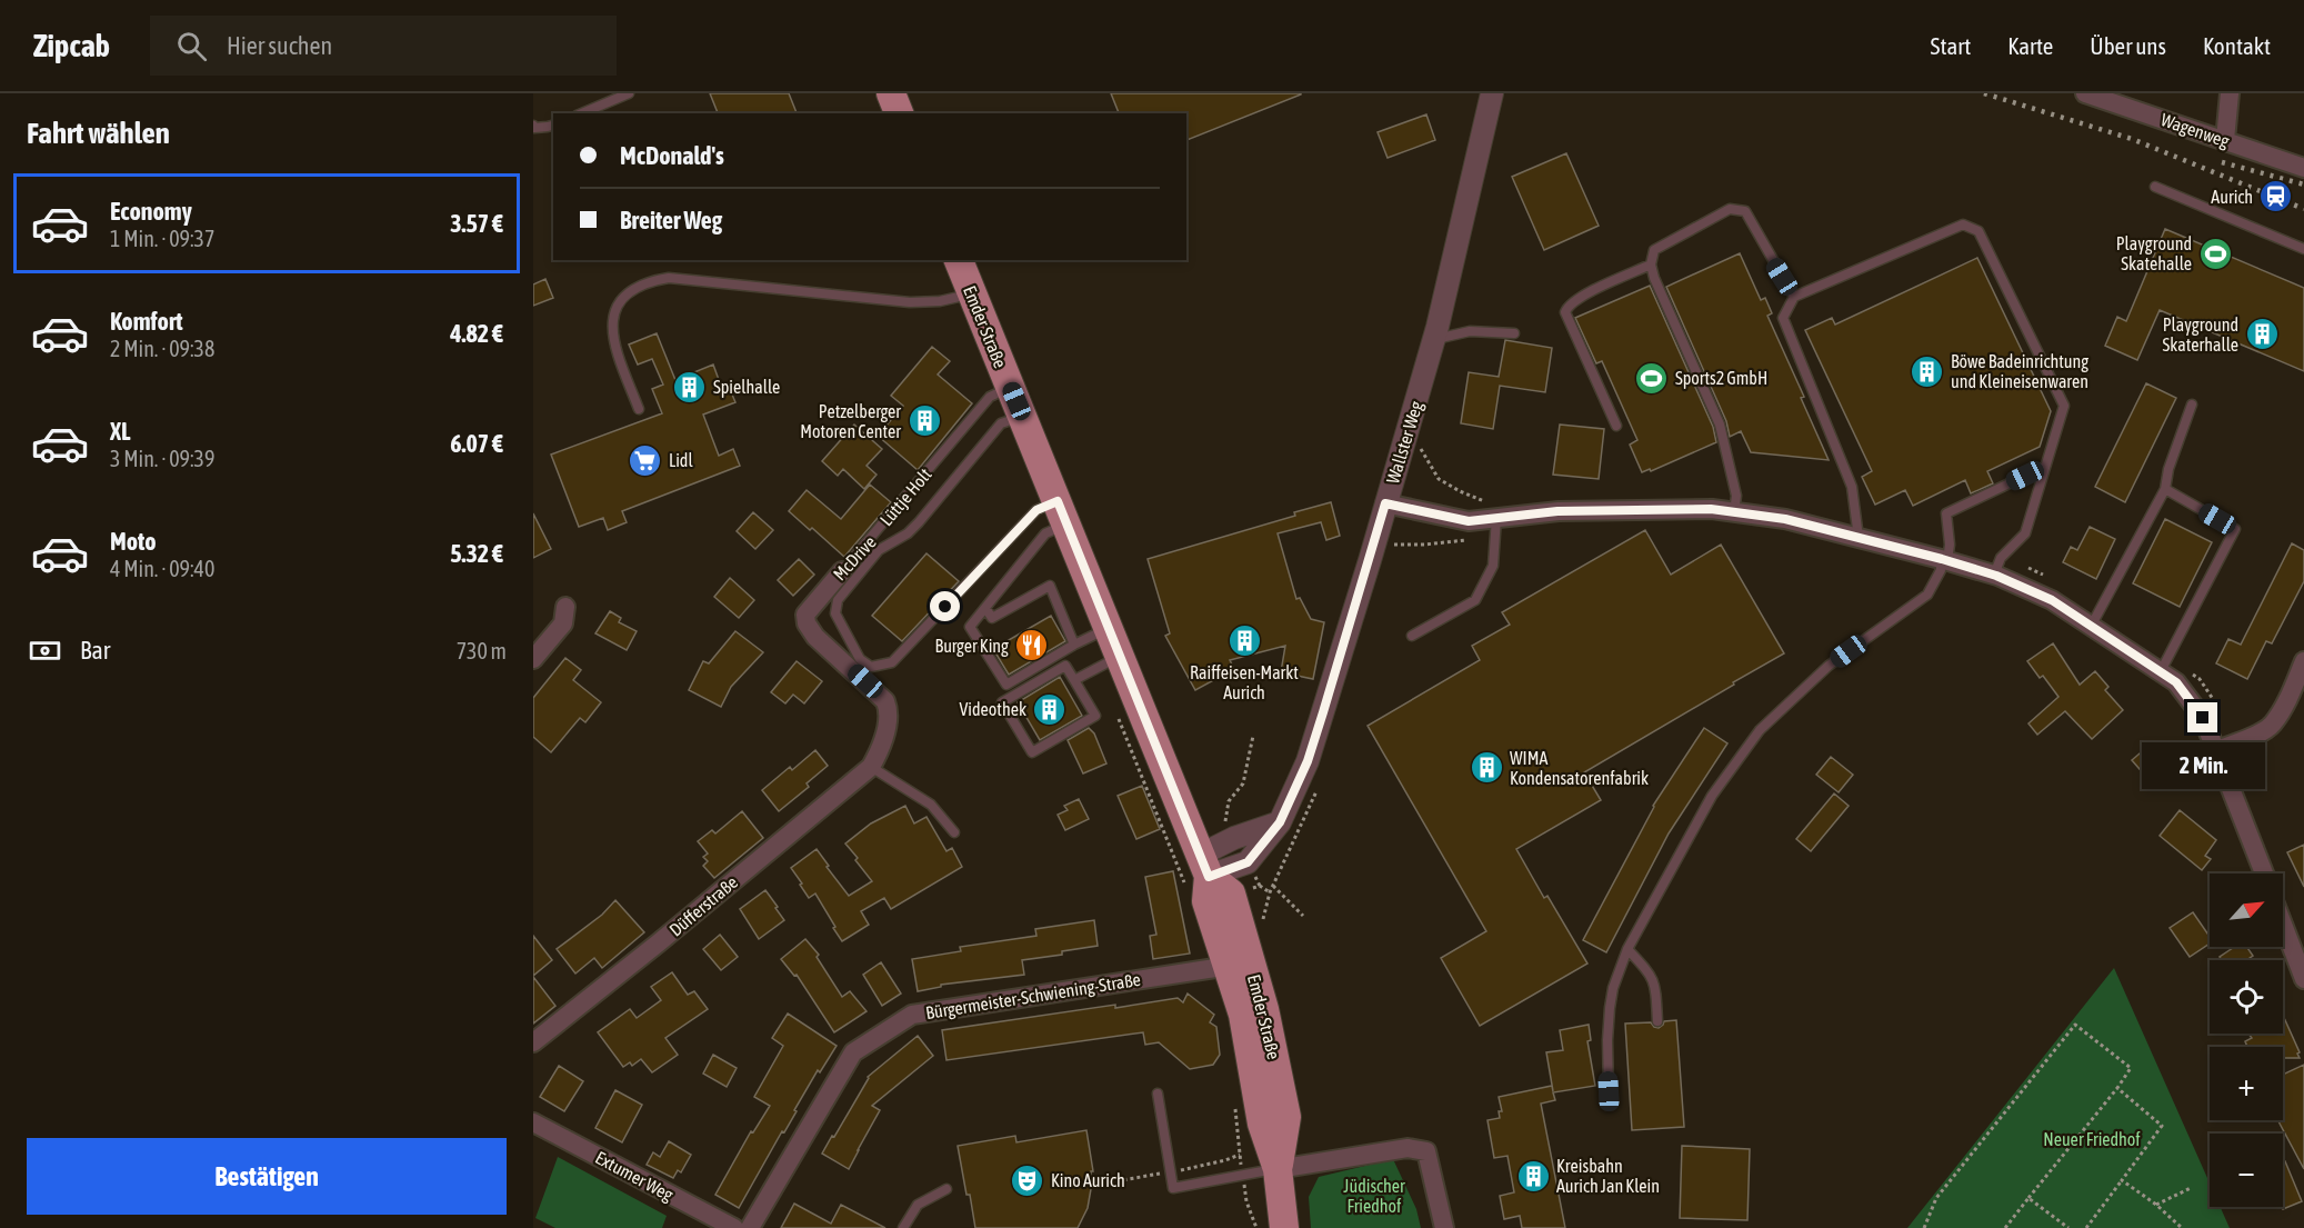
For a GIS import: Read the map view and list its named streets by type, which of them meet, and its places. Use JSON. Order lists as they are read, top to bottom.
{
  "streets": {
    "main road": ["Emder Straße"],
    "street": [
      "Wagenweg",
      "Wallster Weg",
      "Lüttje Holt",
      "Düfferstraße",
      "Bürgermeister-Schwiening-Straße",
      "Extumer Weg"
    ],
    "lane": ["McDrive"]
  },
  "crossings": [
    ["Emder Straße", "Lüttje Holt"],
    ["Emder Straße", "McDrive"],
    ["Emder Straße", "Bürgermeister-Schwiening-Straße"],
    ["Lüttje Holt", "Düfferstraße"]
  ],
  "parks": ["Neuer Friedhof", "Jüdischer Friedhof"],
  "places": {
    "station": ["Aurich"],
    "sports": ["Playground Skatehalle", "Sports2 GmbH"],
    "building": [
      "Playground Skaterhalle",
      "Böwe Badeinrichtung und Kleineisenwaren",
      "Spielhalle",
      "Petzelberger Motoren Center",
      "Raiffeisen-Markt Aurich",
      "Videothek",
      "WIMA Kondensatorenfabrik",
      "Kreisbahn Aurich Jan Klein"
    ],
    "supermarket": ["Lidl"],
    "restaurant": ["Burger King"],
    "theatre": ["Kino Aurich"]
  },
  "north": "top right",
  "page": {
    "header": "Zipcab",
    "search": "Hier suchen",
    "nav": [
      "Start",
      "Karte",
      "Über uns",
      "Kontakt"
    ],
    "heading": "Fahrt wählen",
    "banner": ["McDonald's", "Breiter Weg"],
    "list": [
      {
        "name": "Economy",
        "note": "1 Min. · 09:37",
        "value": "3.57 €"
      },
      {
        "name": "Komfort",
        "note": "2 Min. · 09:38",
        "value": "4.82 €"
      },
      {
        "name": "XL",
        "note": "3 Min. · 09:39",
        "value": "6.07 €"
      },
      {
        "name": "Moto",
        "note": "4 Min. · 09:40",
        "value": "5.32 €"
      }
    ],
    "pay": ["Bar", "730 m"],
    "bubble": "2 Min.",
    "map_buttons": ["+", "−"],
    "buttons": "Bestätigen"
  }
}
